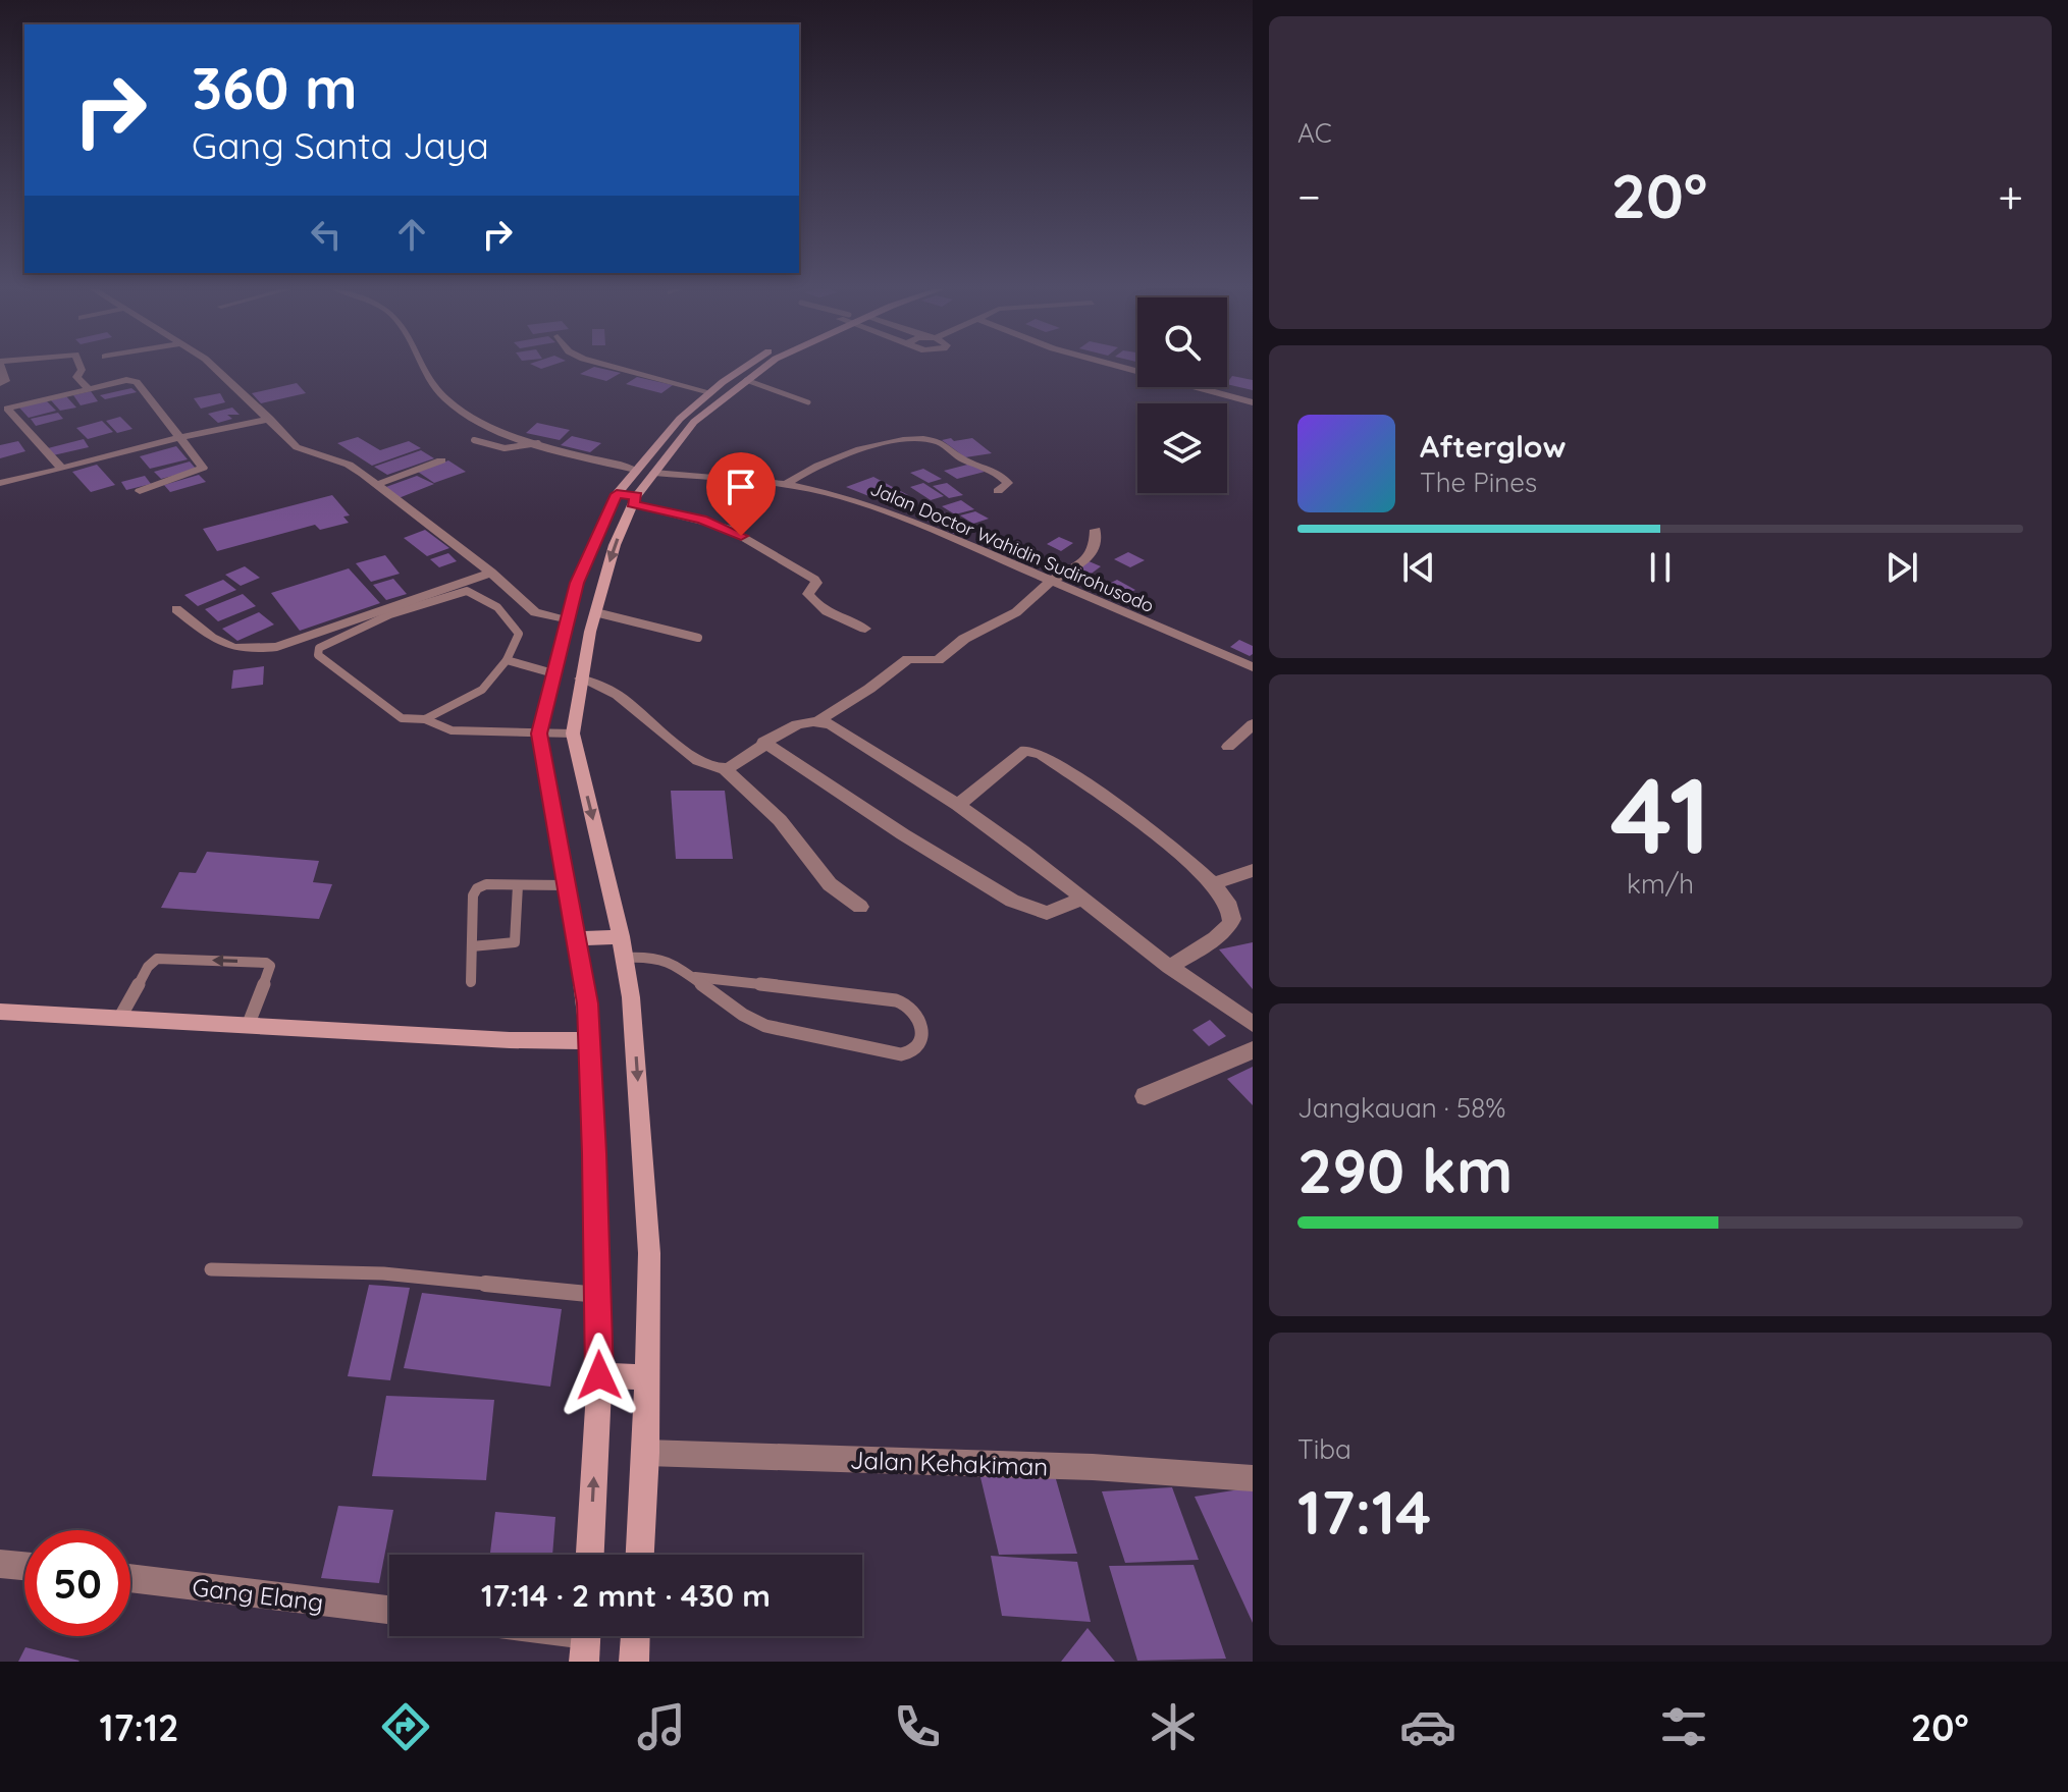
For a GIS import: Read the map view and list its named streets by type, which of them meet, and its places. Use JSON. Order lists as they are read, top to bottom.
{
  "streets": {
    "street": ["Jalan Doctor Wahidin Sudirohusodo", "Jalan Kehakiman", "Gang Elang"]
  },
  "page": {
    "tile": [
      "AC",
      ["41", "km/h"],
      ["Jangkauan · 58%", "290 km"],
      ["Tiba", "17:14"]
    ],
    "turn": ["360 m", "Gang Santa Jaya"],
    "heat": ["−", "20°", "+"],
    "song": ["Afterglow", "The Pines"],
    "limit": "50",
    "trip": "17:14 · 2 mnt · 430 m",
    "tabs": ["17:12", "20°"]
  }
}
